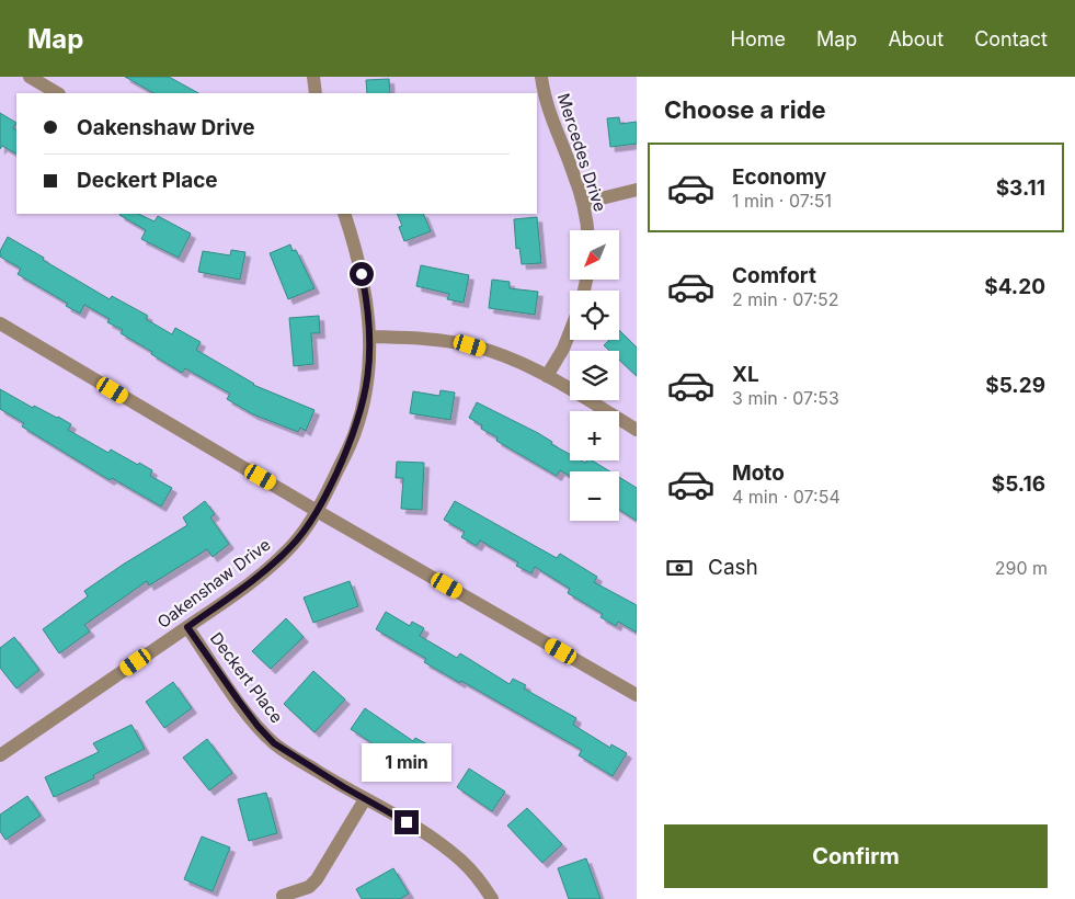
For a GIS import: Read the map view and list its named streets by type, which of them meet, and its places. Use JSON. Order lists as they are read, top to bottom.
{
  "streets": {
    "street": ["Mercedes Drive", "Oakenshaw Drive", "Deckert Place"]
  },
  "crossings": [
    ["Oakenshaw Drive", "Deckert Place"]
  ],
  "north": "bottom left",
  "page": {
    "header": "Map",
    "nav": [
      "Home",
      "Map",
      "About",
      "Contact"
    ],
    "heading": "Choose a ride",
    "banner": ["Oakenshaw Drive", "Deckert Place"],
    "list": [
      {
        "name": "Economy",
        "note": "1 min · 07:51",
        "value": "$3.11"
      },
      {
        "name": "Comfort",
        "note": "2 min · 07:52",
        "value": "$4.20"
      },
      {
        "name": "XL",
        "note": "3 min · 07:53",
        "value": "$5.29"
      },
      {
        "name": "Moto",
        "note": "4 min · 07:54",
        "value": "$5.16"
      }
    ],
    "map_buttons": ["+", "−"],
    "pay": ["Cash", "290 m"],
    "bubble": "1 min",
    "buttons": "Confirm"
  }
}
